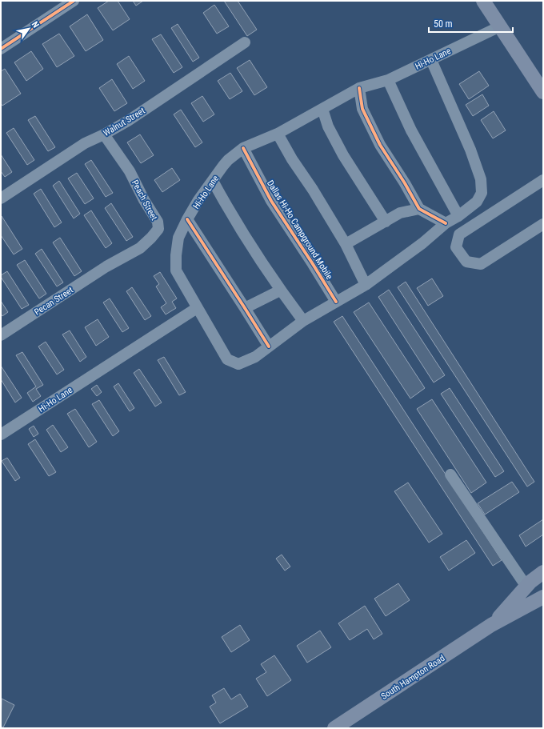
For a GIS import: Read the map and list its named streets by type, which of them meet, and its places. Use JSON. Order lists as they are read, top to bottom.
{
  "streets": {
    "main road": ["South Hampton Road"],
    "street": [
      "Hi-Ho Lane",
      "Walnut Street",
      "Peach Street",
      "Dallas Hi-Ho Campground Mobile",
      "Pecan Street"
    ]
  },
  "crossings": [
    ["Hi-Ho Lane", "Dallas Hi-Ho Campground Mobile"],
    ["Walnut Street", "Peach Street"],
    ["Peach Street", "Pecan Street"]
  ],
  "scale_bar": "50 m",
  "north": "top right"
}
